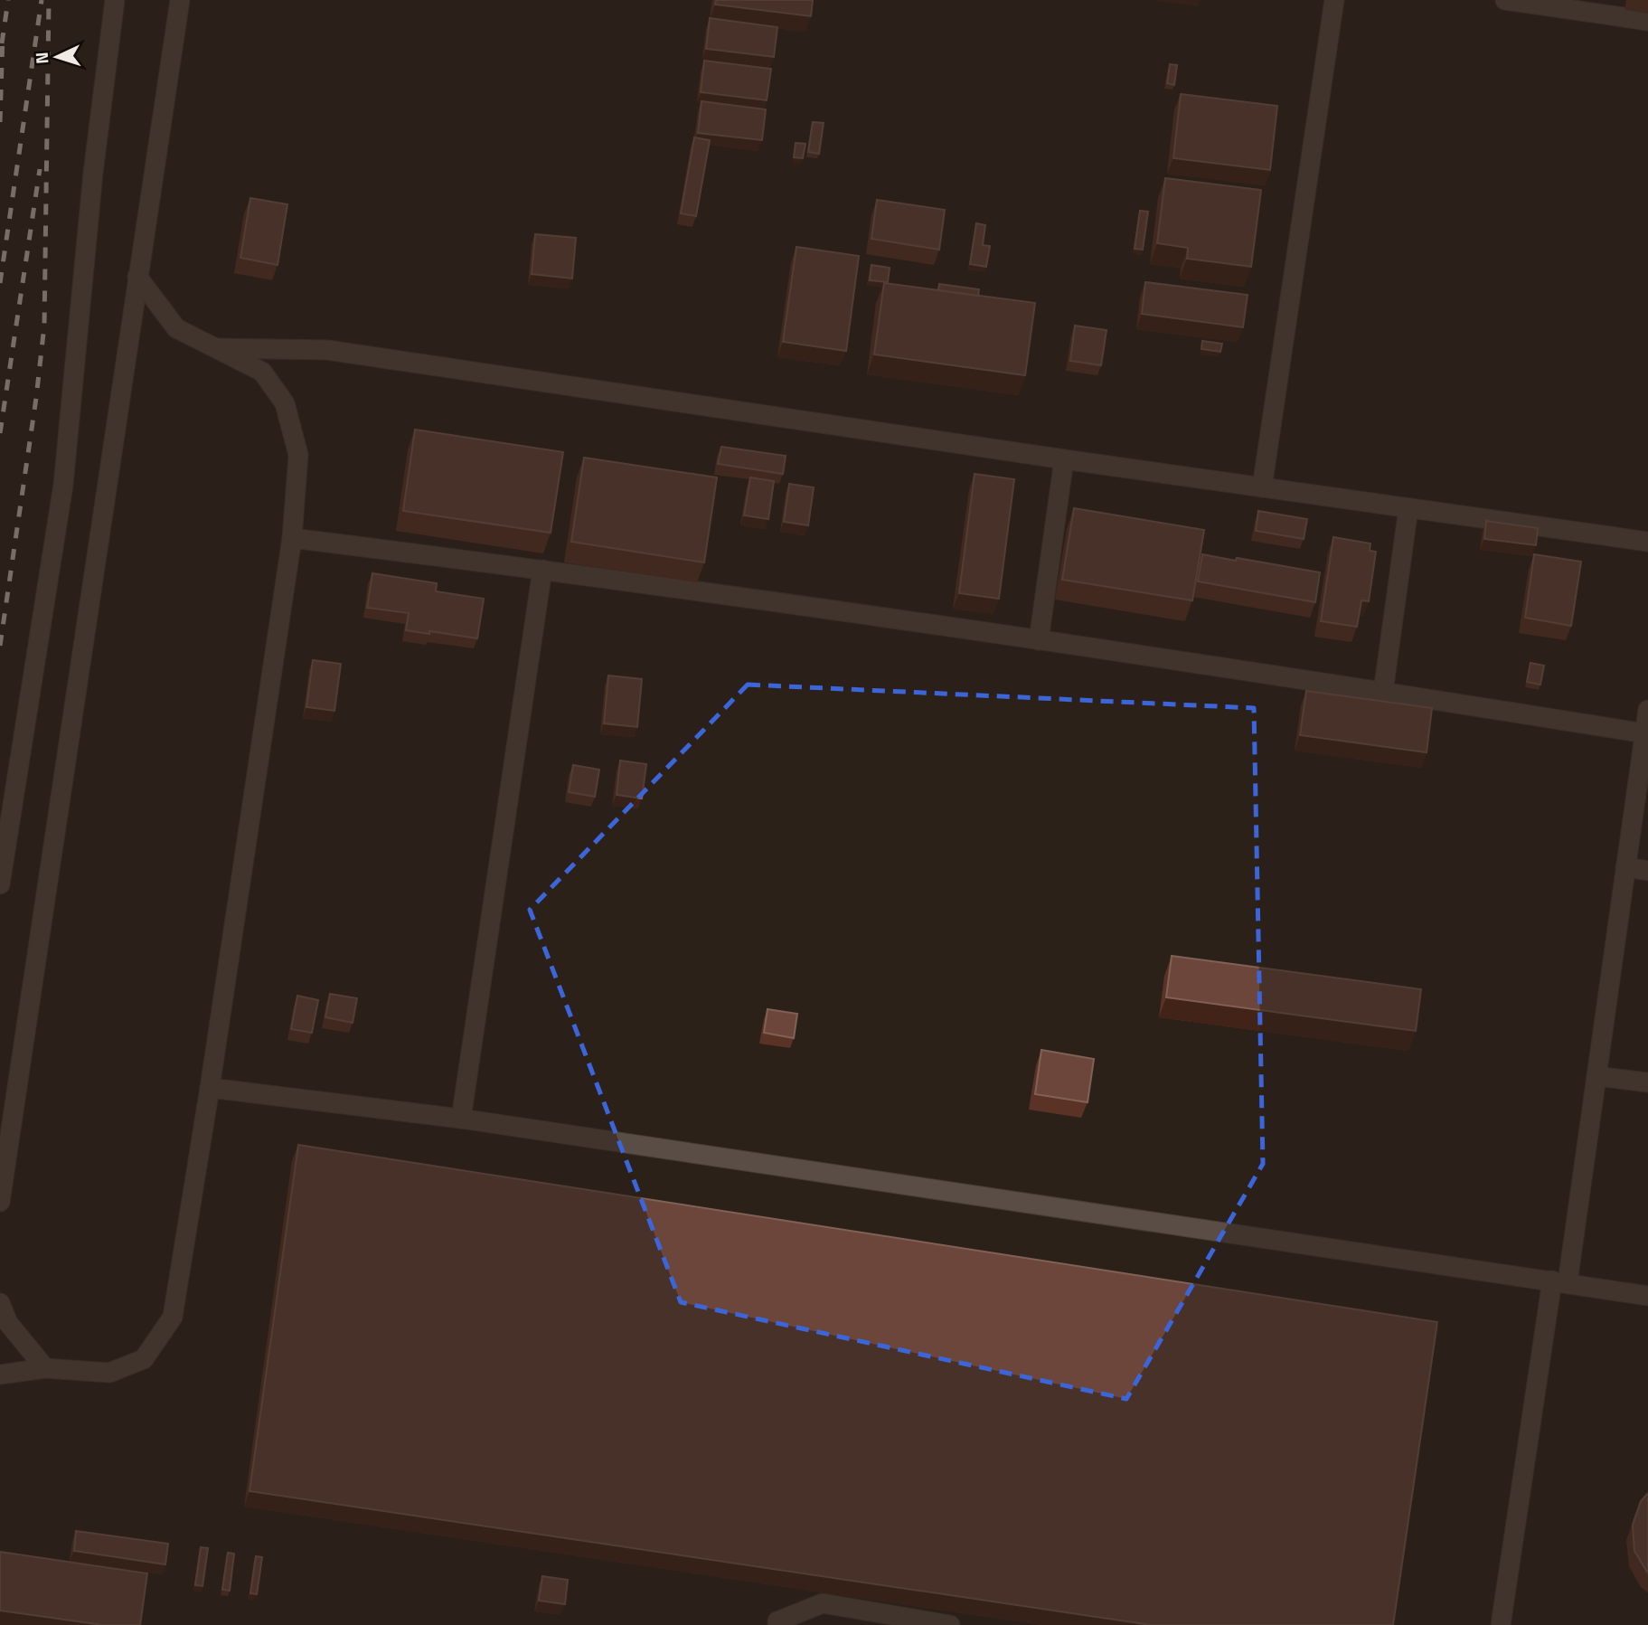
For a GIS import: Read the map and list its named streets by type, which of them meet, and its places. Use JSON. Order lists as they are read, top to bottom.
{
  "north": "left"
}
